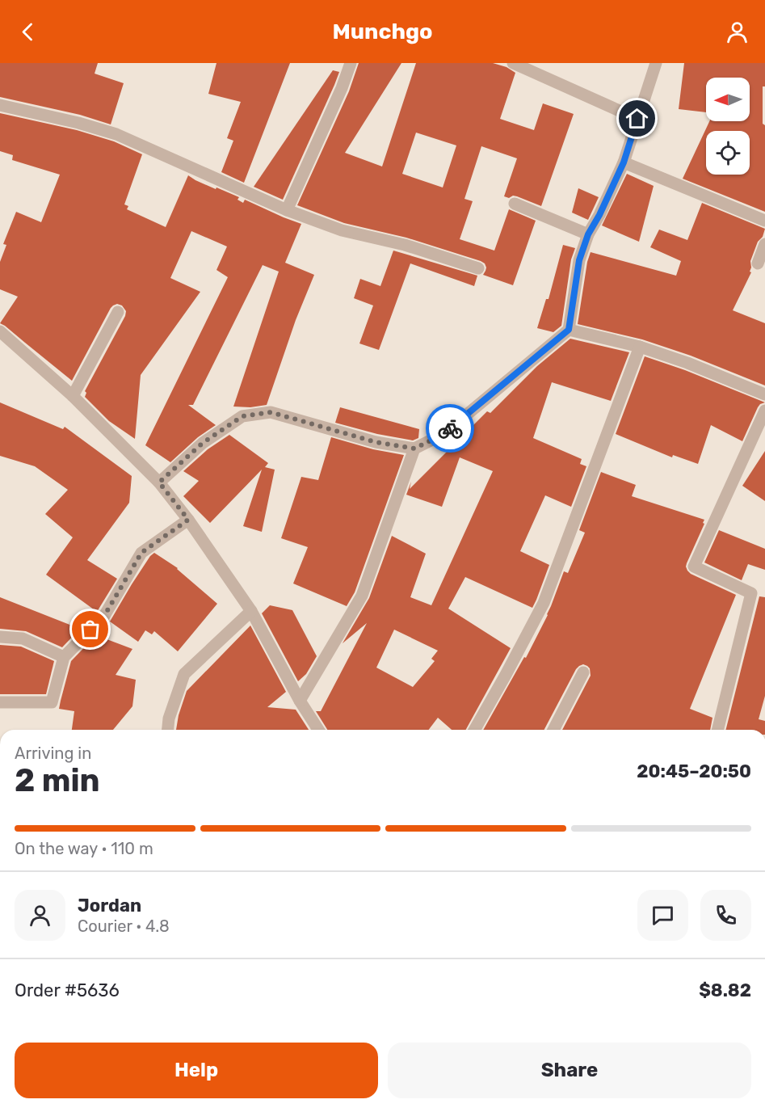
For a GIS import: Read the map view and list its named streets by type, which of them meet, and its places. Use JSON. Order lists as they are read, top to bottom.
{
  "north": "left",
  "page": {
    "header": "Munchgo",
    "heading": ["2 min", "Arriving in", "20:45–20:50"],
    "panel": [
      "Jordan",
      "Courier · 4.8",
      "Order #5636",
      "$8.82"
    ],
    "bar": "On the way · 110 m",
    "buttons": ["Help", "Share"]
  }
}
